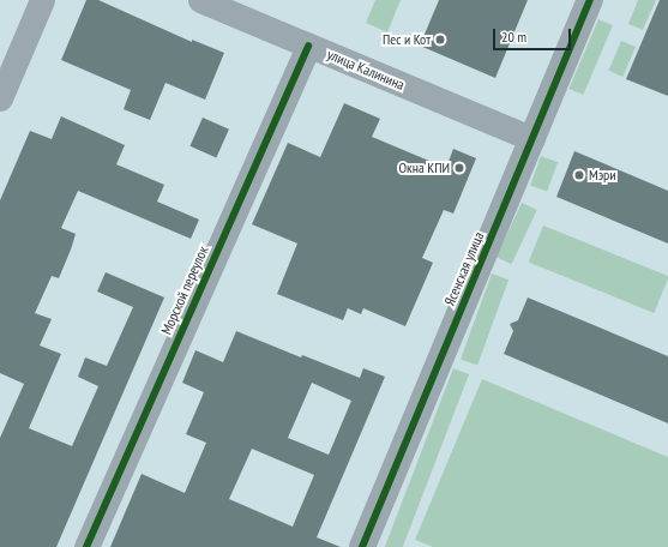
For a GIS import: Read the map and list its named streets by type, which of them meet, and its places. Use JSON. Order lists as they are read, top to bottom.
{
  "streets": {
    "street": ["улица Калинина", "Ясенская улица", "Морской переулок"]
  },
  "crossings": [
    ["улица Калинина", "Ясенская улица"],
    ["улица Калинина", "Морской переулок"]
  ],
  "places": ["Пес и Кот", "Окна КПИ", "Мэри"],
  "scale_bar": "20 m"
}
